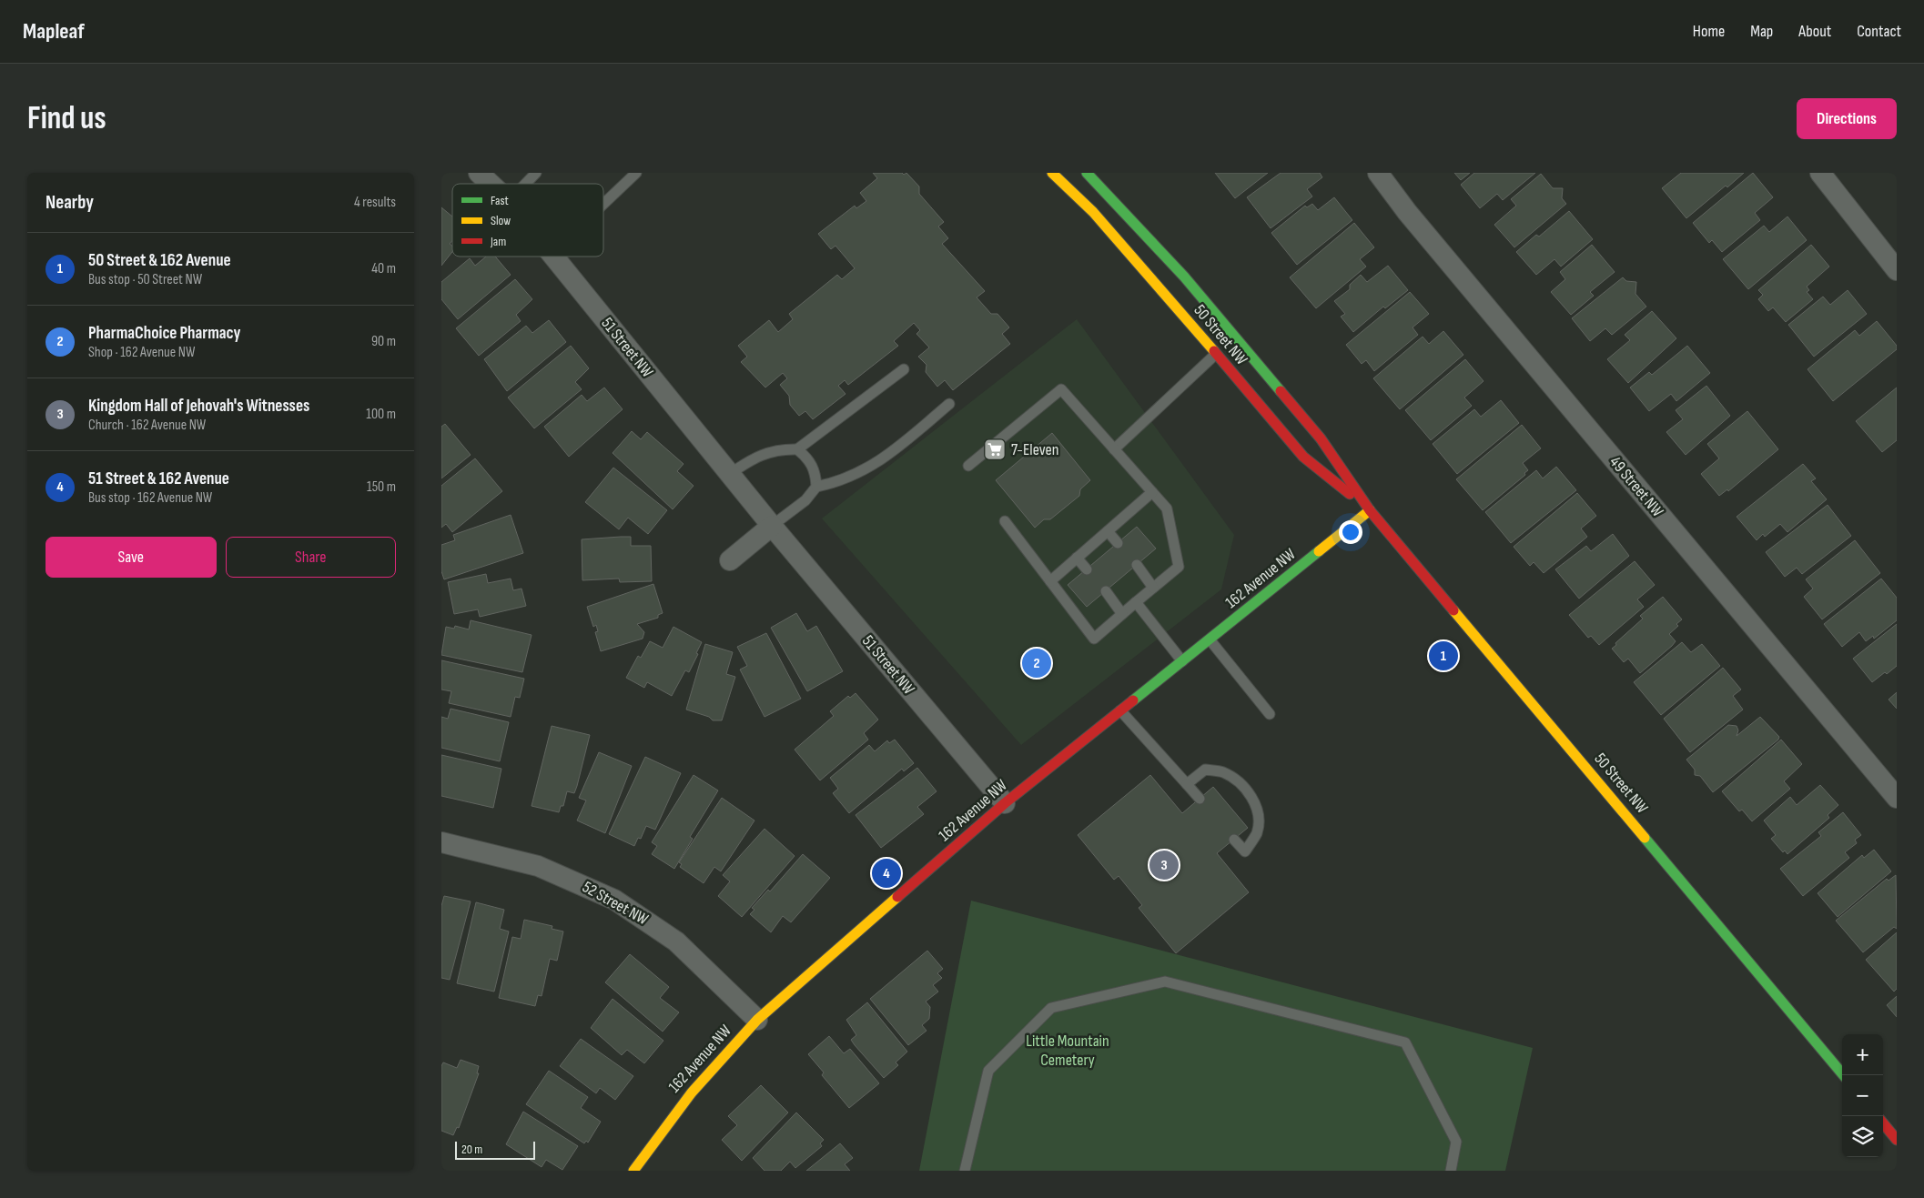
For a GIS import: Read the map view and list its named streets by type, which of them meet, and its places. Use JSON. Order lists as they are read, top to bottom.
{
  "streets": {
    "main road": ["50 Street NW", "162 Avenue NW"],
    "street": ["51 Street NW", "49 Street NW", "52 Street NW"]
  },
  "crossings": [
    ["50 Street NW", "162 Avenue NW"],
    ["51 Street NW", "162 Avenue NW"],
    ["162 Avenue NW", "52 Street NW"]
  ],
  "parks": ["Little Mountain Cemetery"],
  "places": {
    "supermarket": ["7-Eleven"]
  },
  "legend": ["Fast", "Slow", "Jam"],
  "scale_bar": "20 m",
  "page": {
    "header": "Mapleaf",
    "nav": [
      "Home",
      "Map",
      "About",
      "Contact"
    ],
    "buttons": [
      "Directions",
      ["Save", "Share"]
    ],
    "title": "Find us",
    "heading": ["Nearby", "4 results"],
    "list": [
      {
        "mark": "1",
        "name": "50 Street & 162 Avenue",
        "note": "Bus stop · 50 Street NW",
        "value": "40 m"
      },
      {
        "mark": "2",
        "name": "PharmaChoice Pharmacy",
        "note": "Shop · 162 Avenue NW",
        "value": "90 m"
      },
      {
        "mark": "3",
        "name": "Kingdom Hall of Jehovah's Witnesses",
        "note": "Church · 162 Avenue NW",
        "value": "100 m"
      },
      {
        "mark": "4",
        "name": "51 Street & 162 Avenue",
        "note": "Bus stop · 162 Avenue NW",
        "value": "150 m"
      }
    ],
    "pins": [
      "1",
      "2",
      "3",
      "4"
    ],
    "map_buttons": ["+", "−"],
    "scale": "20 m"
  }
}
